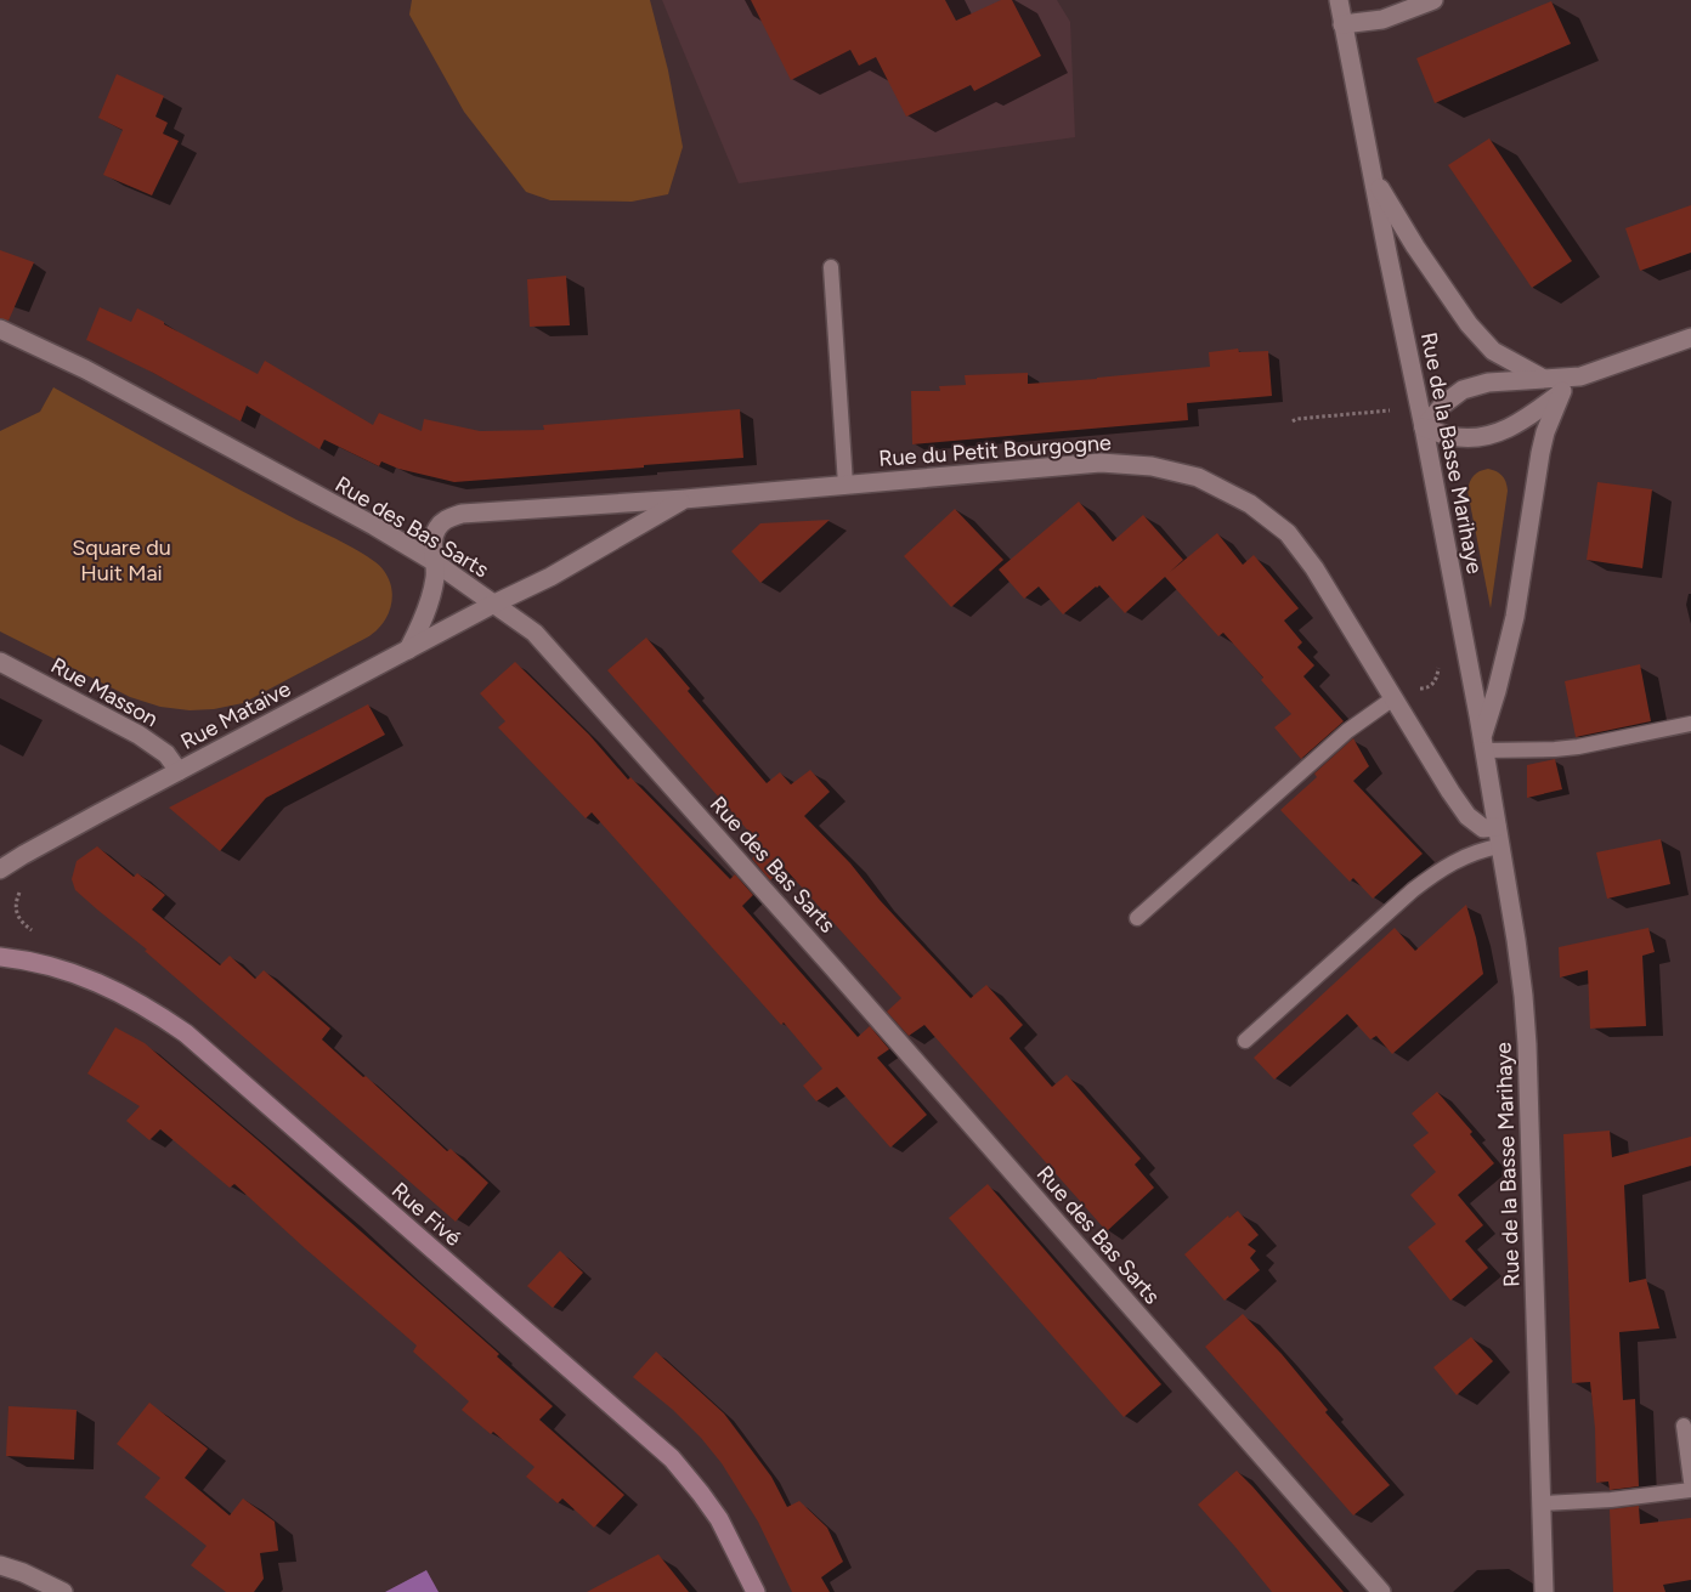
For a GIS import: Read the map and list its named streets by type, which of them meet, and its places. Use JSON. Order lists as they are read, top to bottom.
{
  "streets": {
    "street": [
      "Rue du Petit Bourgogne",
      "Rue de la Basse Marihaye",
      "Rue des Bas Sarts",
      "Rue Masson",
      "Rue Mataive",
      "Rue Fivé"
    ]
  },
  "crossings": [
    ["Rue du Petit Bourgogne", "Rue de la Basse Marihaye"],
    ["Rue du Petit Bourgogne", "Rue des Bas Sarts"],
    ["Rue du Petit Bourgogne", "Rue Mataive"],
    ["Rue des Bas Sarts", "Rue Mataive"],
    ["Rue Masson", "Rue Mataive"]
  ],
  "parks": ["Square du Huit Mai"]
}
